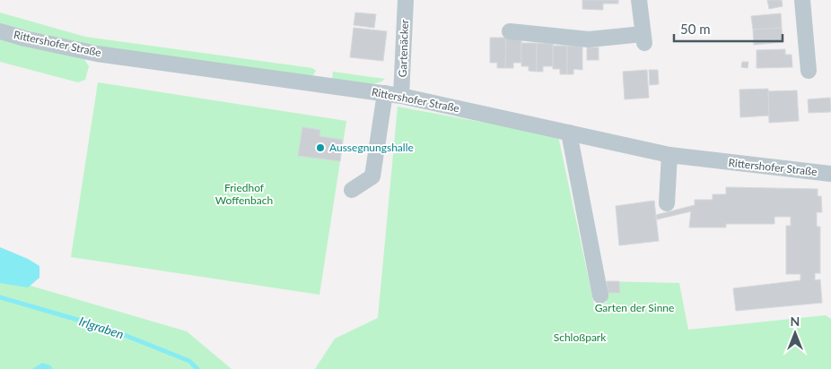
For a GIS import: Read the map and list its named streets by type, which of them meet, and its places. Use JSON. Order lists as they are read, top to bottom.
{
  "streets": {
    "street": ["Rittershofer Straße", "Gartenäcker"]
  },
  "crossings": [
    ["Rittershofer Straße", "Gartenäcker"]
  ],
  "water": ["Irlgraben"],
  "parks": ["Friedhof Woffenbach", "Garten der Sinne", "Schloßpark"],
  "places": ["Aussegnungshalle"],
  "scale_bar": "50 m",
  "north": "top"
}
